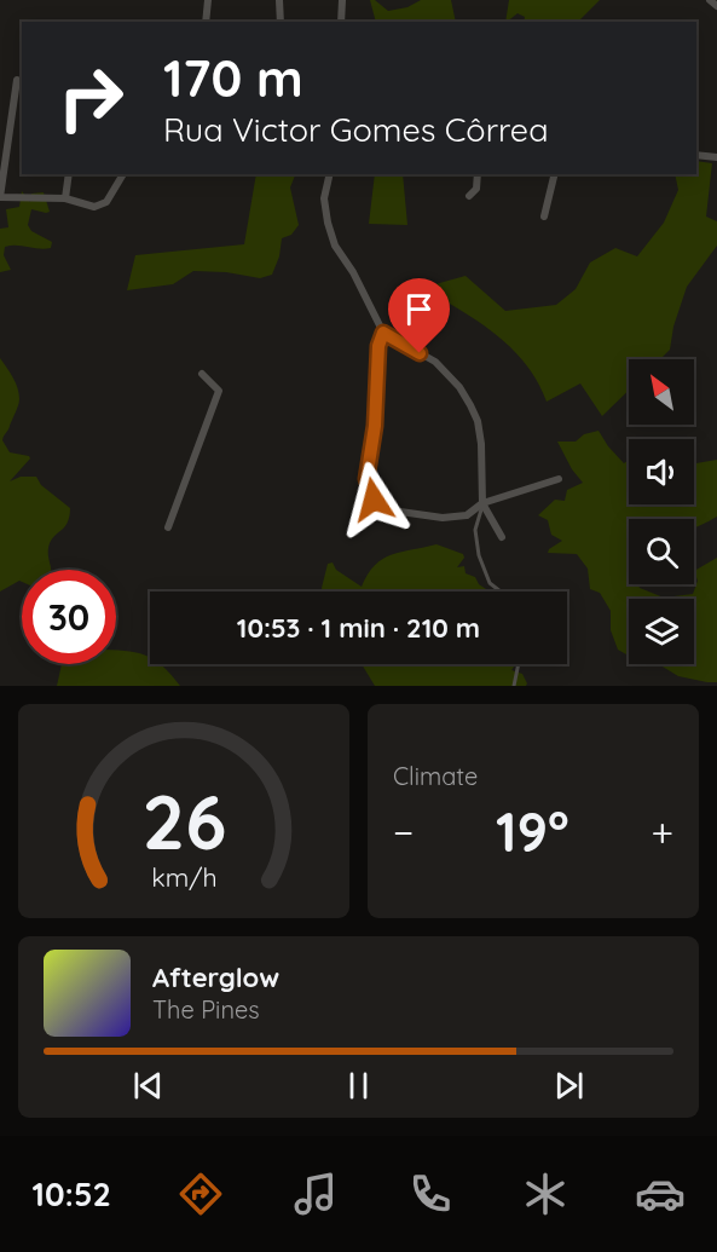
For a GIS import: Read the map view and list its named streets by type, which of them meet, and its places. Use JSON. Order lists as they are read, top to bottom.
{
  "north": "top left",
  "page": {
    "turn": ["170 m", "Rua Victor Gomes Côrrea"],
    "limit": "30",
    "trip": "10:53 · 1 min · 210 m",
    "tile": "Climate",
    "heat": ["−", "19°", "+"],
    "song": ["Afterglow", "The Pines"],
    "tabs": "10:52",
    "gauge": ["26", "km/h"]
  }
}
